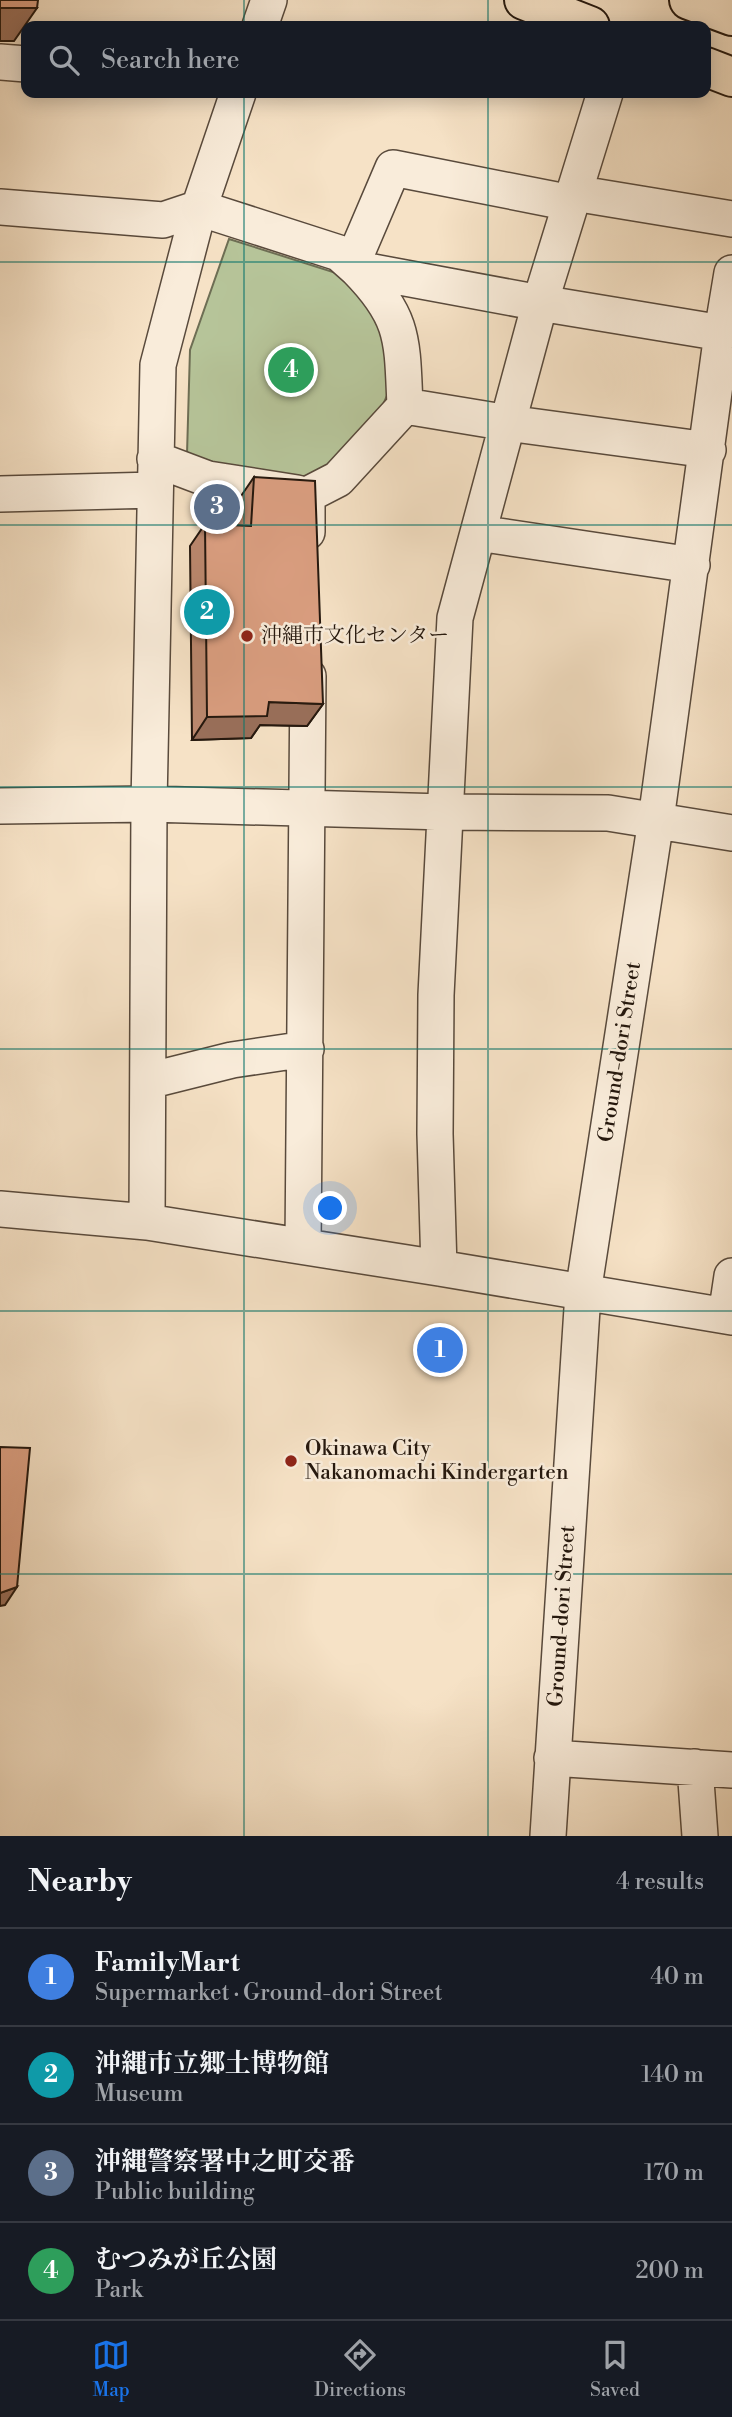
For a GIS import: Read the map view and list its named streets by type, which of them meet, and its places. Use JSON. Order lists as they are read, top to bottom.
{
  "streets": {
    "street": ["Ground-dori Street"]
  },
  "places": ["沖縄市文化センター", "Okinawa City Nakanomachi Kindergarten"],
  "page": {
    "search": "Search here",
    "pins": [
      "4",
      "3",
      "2",
      "1"
    ],
    "heading": ["Nearby", "4 results"],
    "list": [
      {
        "mark": "1",
        "name": "FamilyMart",
        "note": "Supermarket · Ground-dori Street",
        "value": "40 m"
      },
      {
        "mark": "2",
        "name": "沖縄市立郷土博物館",
        "note": "Museum",
        "value": "140 m"
      },
      {
        "mark": "3",
        "name": "沖縄警察署中之町交番",
        "note": "Public building",
        "value": "170 m"
      },
      {
        "mark": "4",
        "name": "むつみが丘公園",
        "note": "Park",
        "value": "200 m"
      }
    ],
    "nav": ["Map", "Directions", "Saved"]
  }
}
